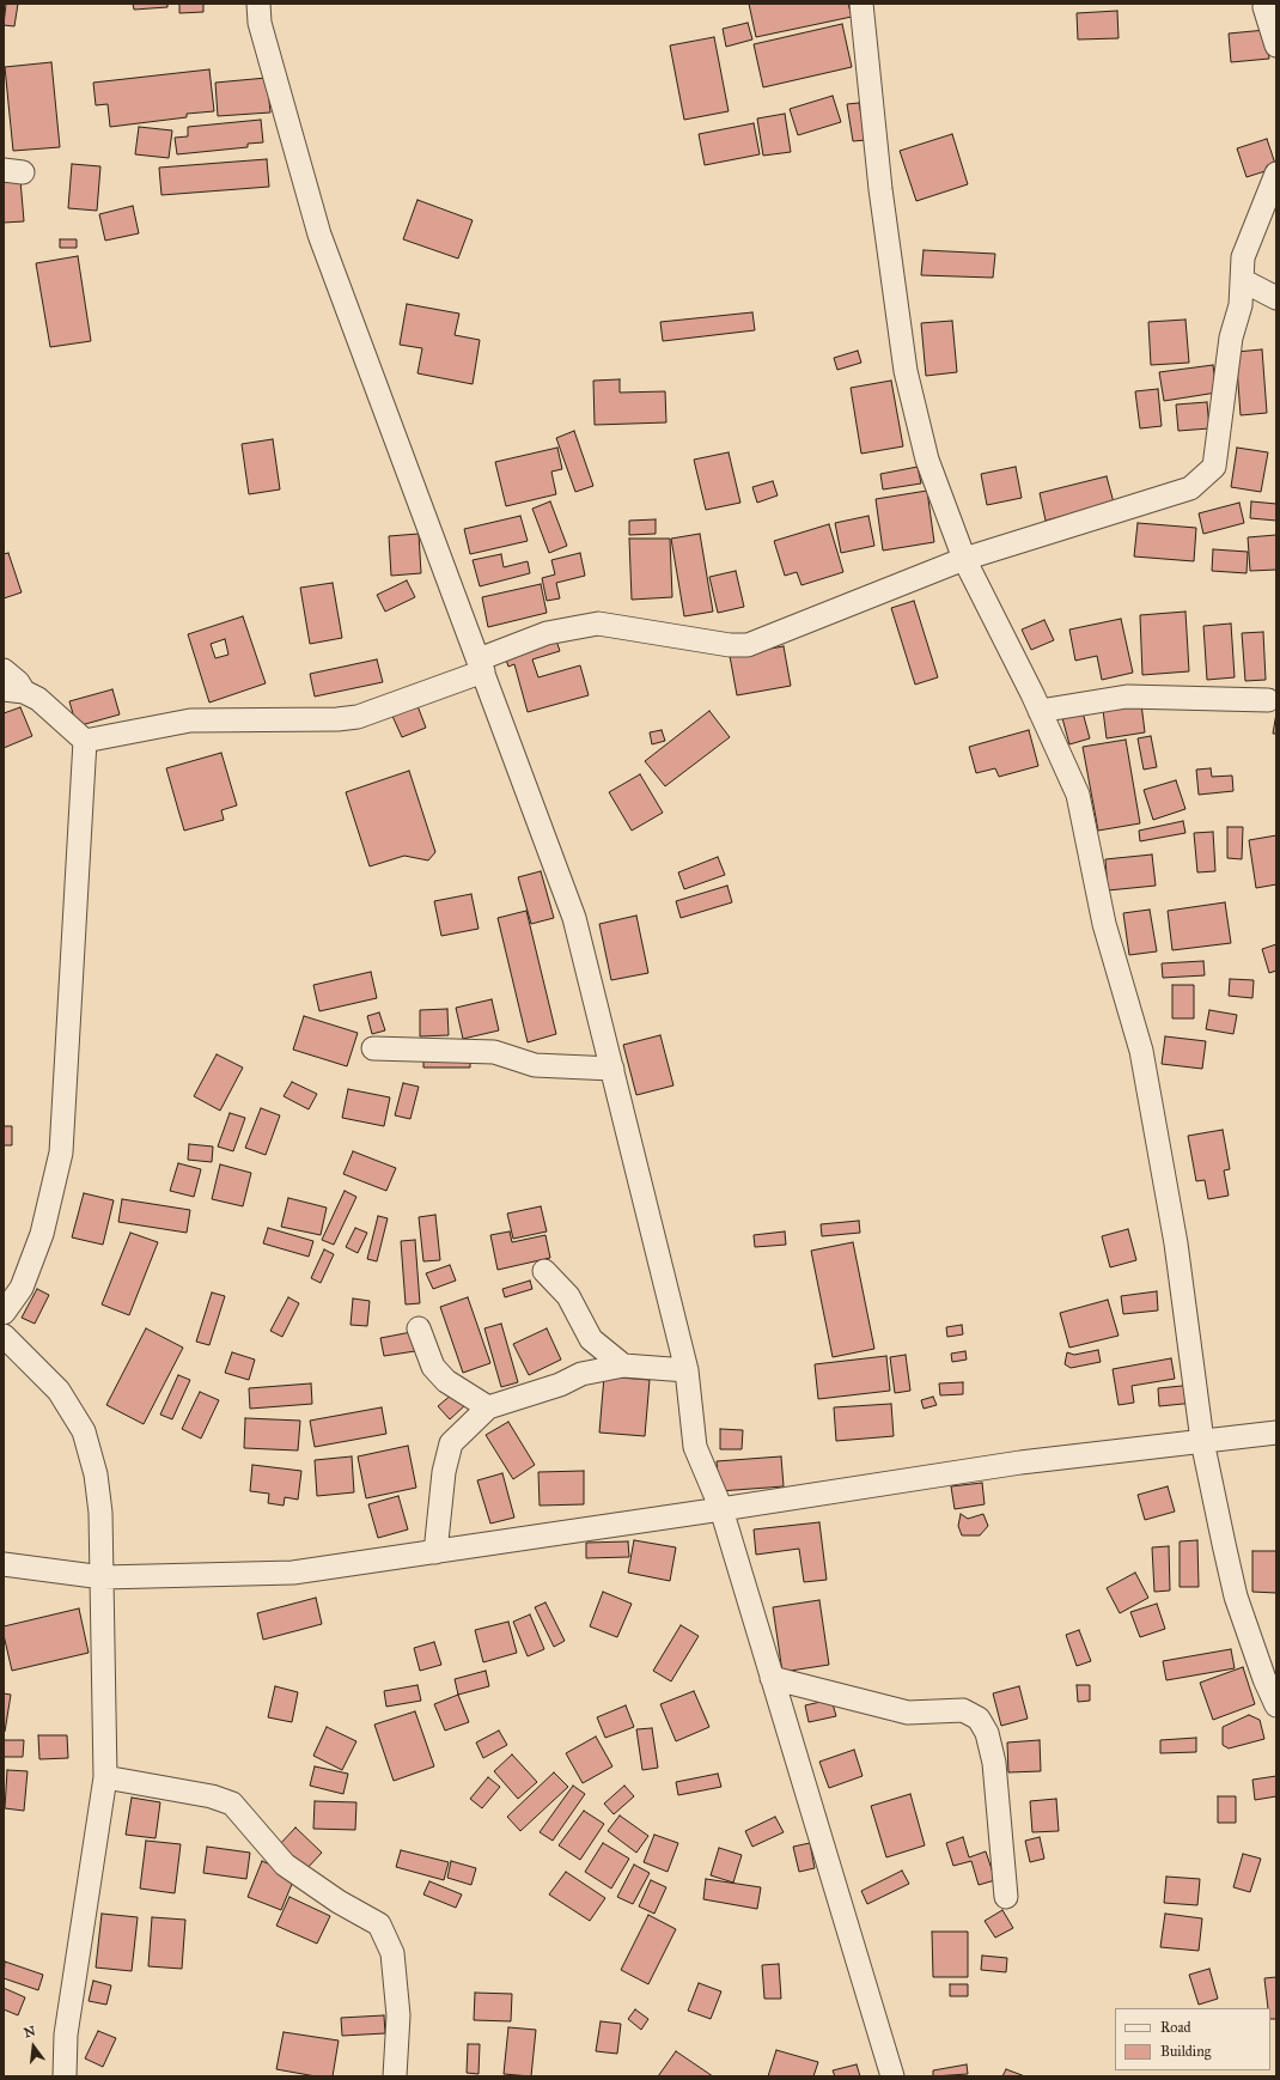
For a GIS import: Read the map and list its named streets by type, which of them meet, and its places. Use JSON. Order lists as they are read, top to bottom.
{
  "legend": ["Road", "Building"],
  "north": "top"
}
